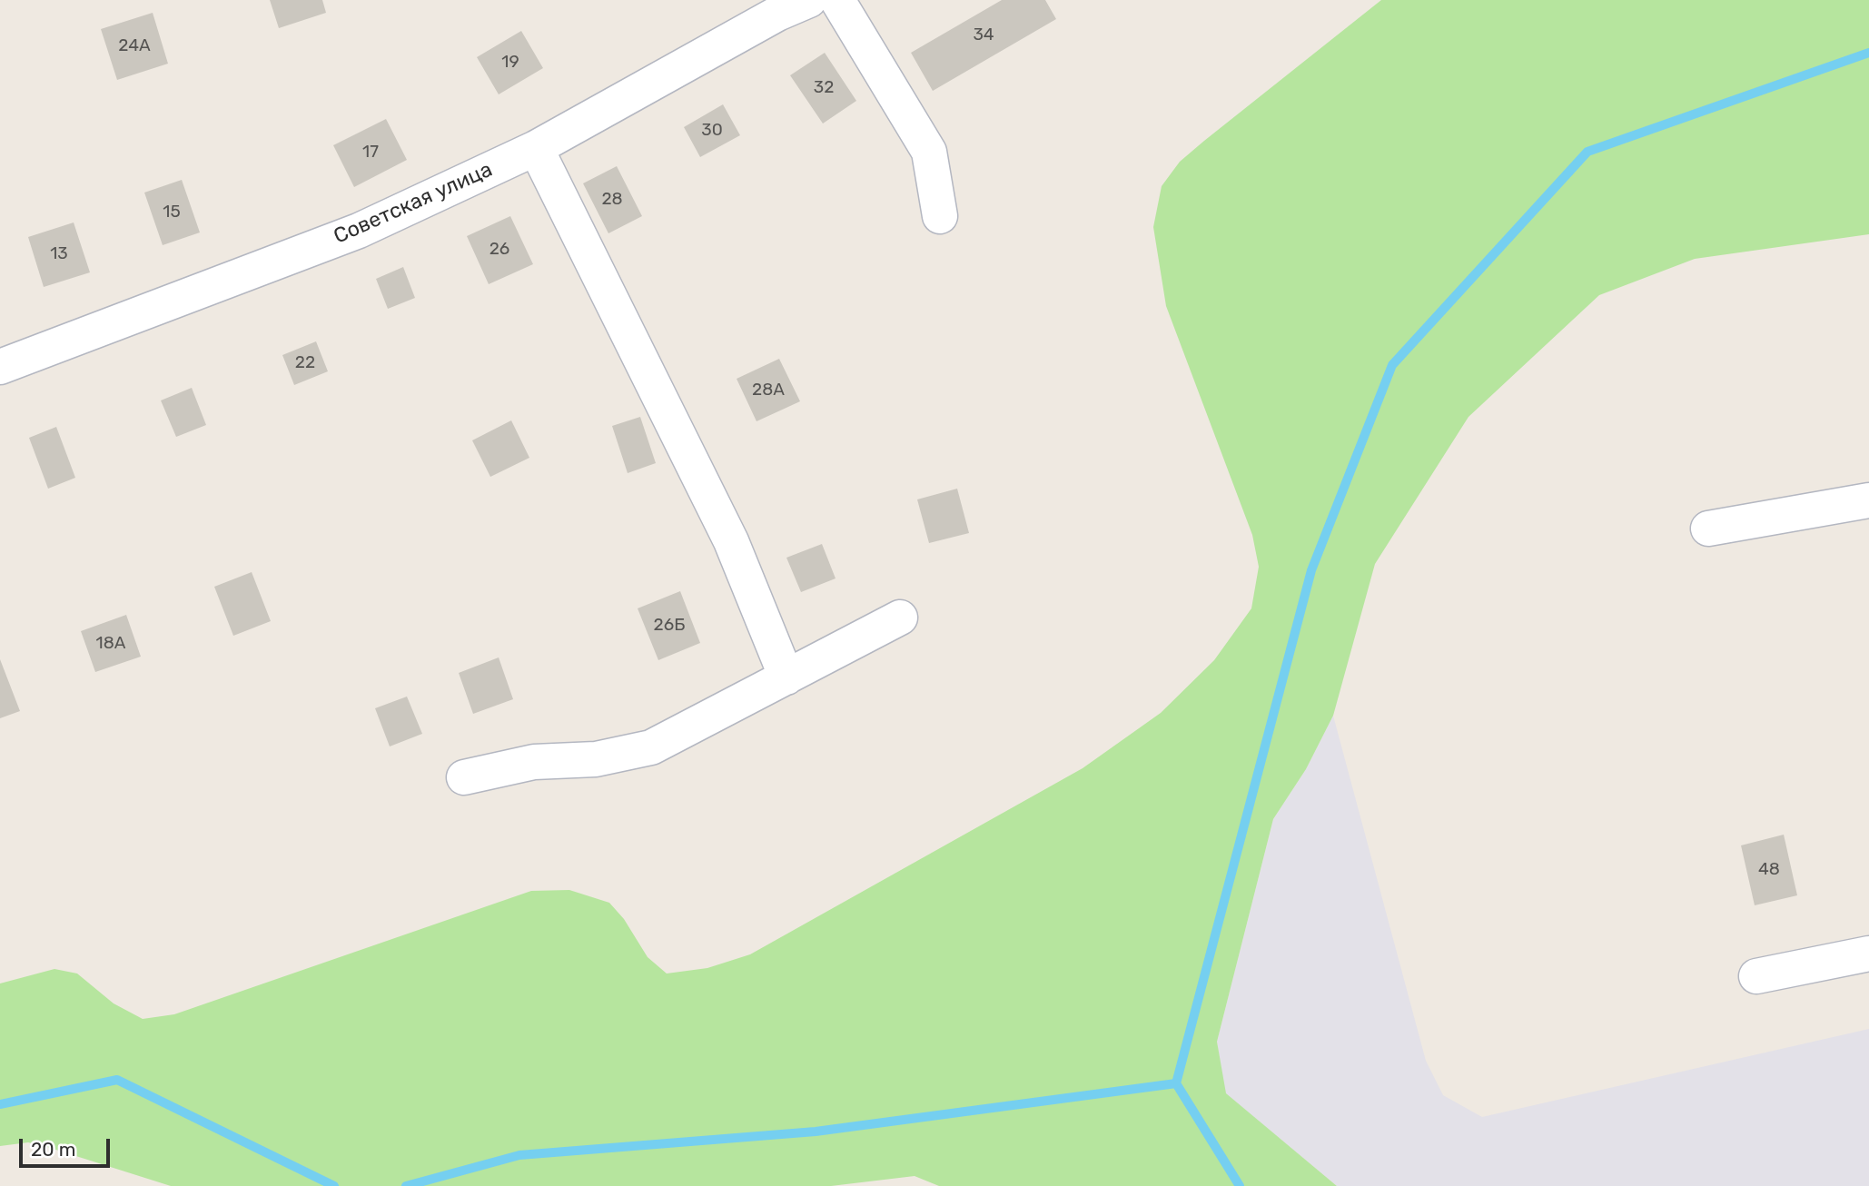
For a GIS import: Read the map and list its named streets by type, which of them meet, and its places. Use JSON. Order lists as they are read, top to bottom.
{
  "streets": {
    "street": ["Советская улица"]
  },
  "house_numbers": [
    "34",
    "24А",
    "19",
    "32",
    "30",
    "17",
    "28",
    "15",
    "26",
    "13",
    "22",
    "28А",
    "26Б",
    "18А",
    "48"
  ],
  "scale_bar": "20 m"
}
